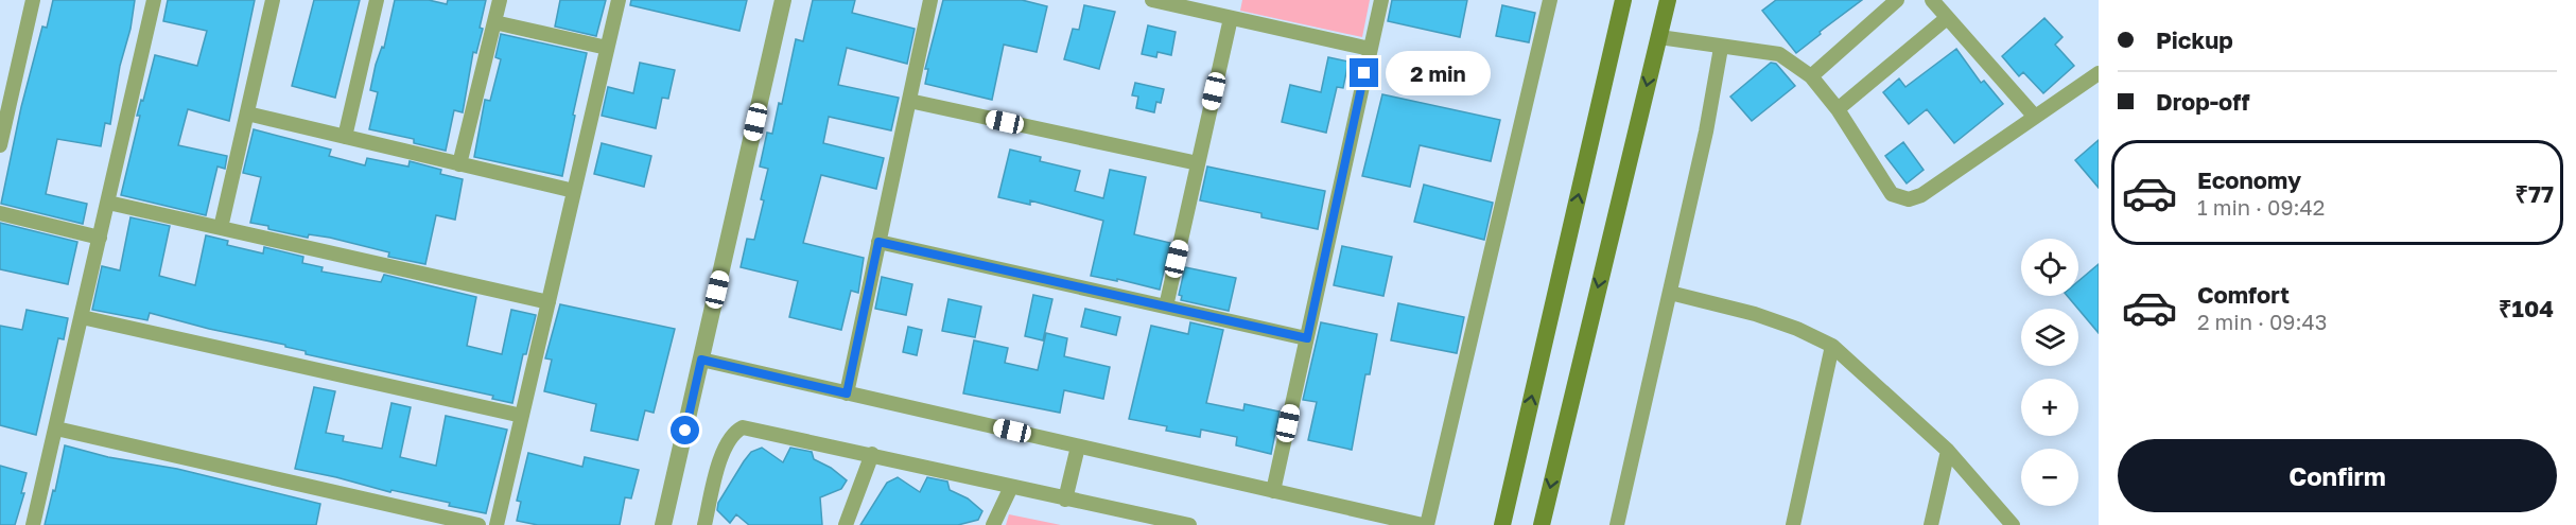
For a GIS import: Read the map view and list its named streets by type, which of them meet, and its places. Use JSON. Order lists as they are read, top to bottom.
{
  "page": {
    "banner": ["Pickup", "Drop-off"],
    "bubble": "2 min",
    "list": [
      {
        "name": "Economy",
        "note": "1 min · 09:42",
        "value": "₹77"
      },
      {
        "name": "Comfort",
        "note": "2 min · 09:43",
        "value": "₹104"
      }
    ],
    "map_buttons": ["+", "−"],
    "buttons": "Confirm"
  }
}
